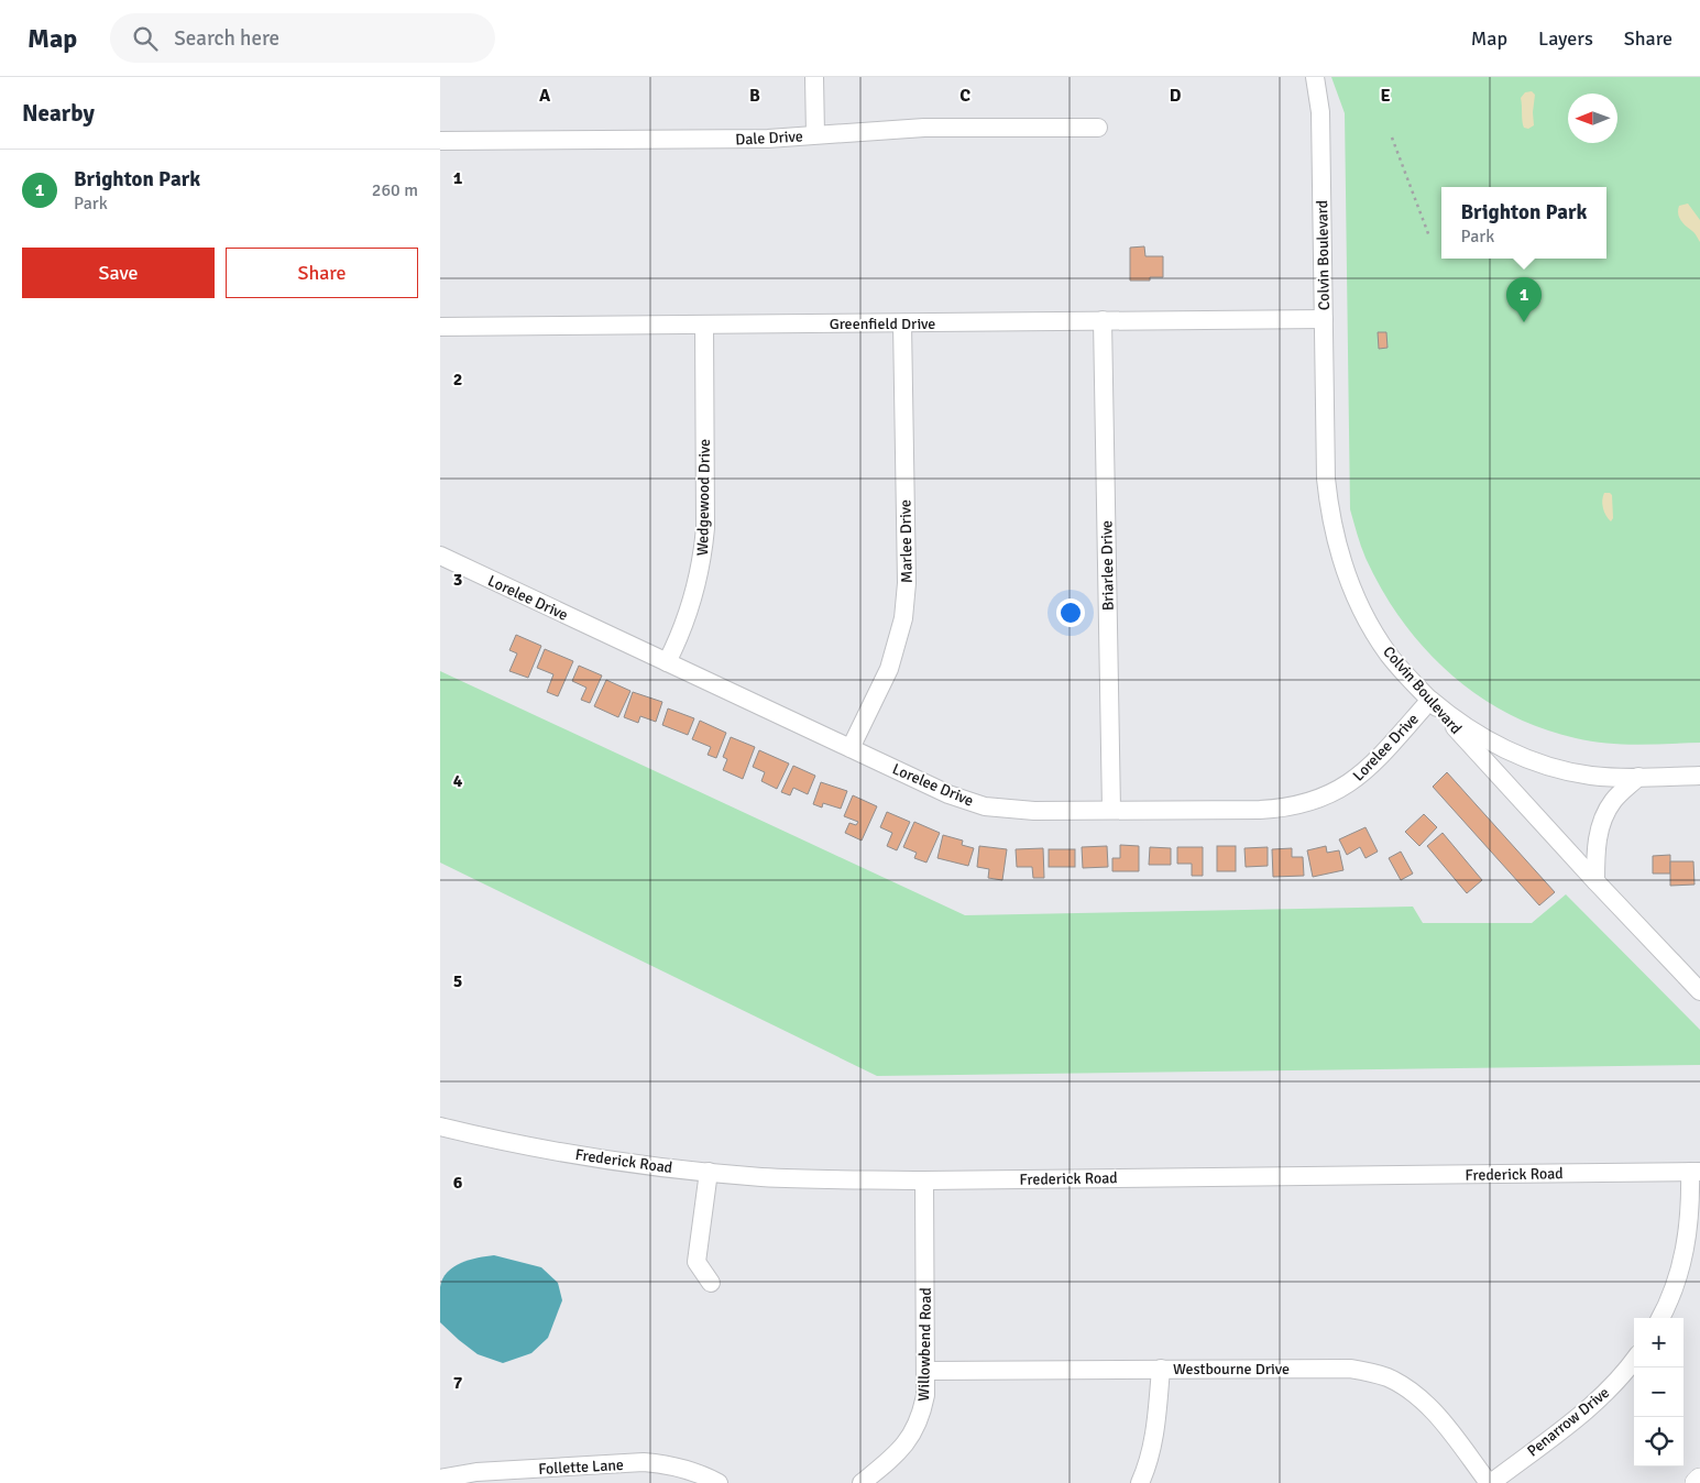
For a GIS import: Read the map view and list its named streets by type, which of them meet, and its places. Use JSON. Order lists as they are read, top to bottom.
{
  "streets": {
    "street": [
      "Dale Drive",
      "Colvin Boulevard",
      "Greenfield Drive",
      "Wedgewood Drive",
      "Marlee Drive",
      "Briarlee Drive",
      "Lorelee Drive",
      "Frederick Road",
      "Willowbend Road",
      "Westbourne Drive",
      "Penarrow Drive",
      "Follette Lane"
    ]
  },
  "crossings": [
    ["Colvin Boulevard", "Greenfield Drive"],
    ["Colvin Boulevard", "Lorelee Drive"],
    ["Greenfield Drive", "Wedgewood Drive"],
    ["Greenfield Drive", "Marlee Drive"],
    ["Greenfield Drive", "Briarlee Drive"],
    ["Wedgewood Drive", "Lorelee Drive"],
    ["Marlee Drive", "Lorelee Drive"],
    ["Briarlee Drive", "Lorelee Drive"],
    ["Frederick Road", "Willowbend Road"],
    ["Willowbend Road", "Westbourne Drive"],
    ["Westbourne Drive", "Penarrow Drive"]
  ],
  "north": "left",
  "page": {
    "header": "Map",
    "search": "Search here",
    "nav": ["Map", "Layers", "Share"],
    "heading": "Nearby",
    "list": [
      {
        "mark": "1",
        "name": "Brighton Park",
        "note": "Park",
        "value": "260 m"
      }
    ],
    "popup": ["Brighton Park", "Park"],
    "buttons": ["Save", "Share"],
    "pins": "1",
    "map_buttons": ["+", "−"]
  },
  "grid": {
    "columns": [
      "A",
      "B",
      "C",
      "D",
      "E"
    ],
    "rows": [
      "1",
      "2",
      "3",
      "4",
      "5",
      "6",
      "7"
    ]
  }
}
